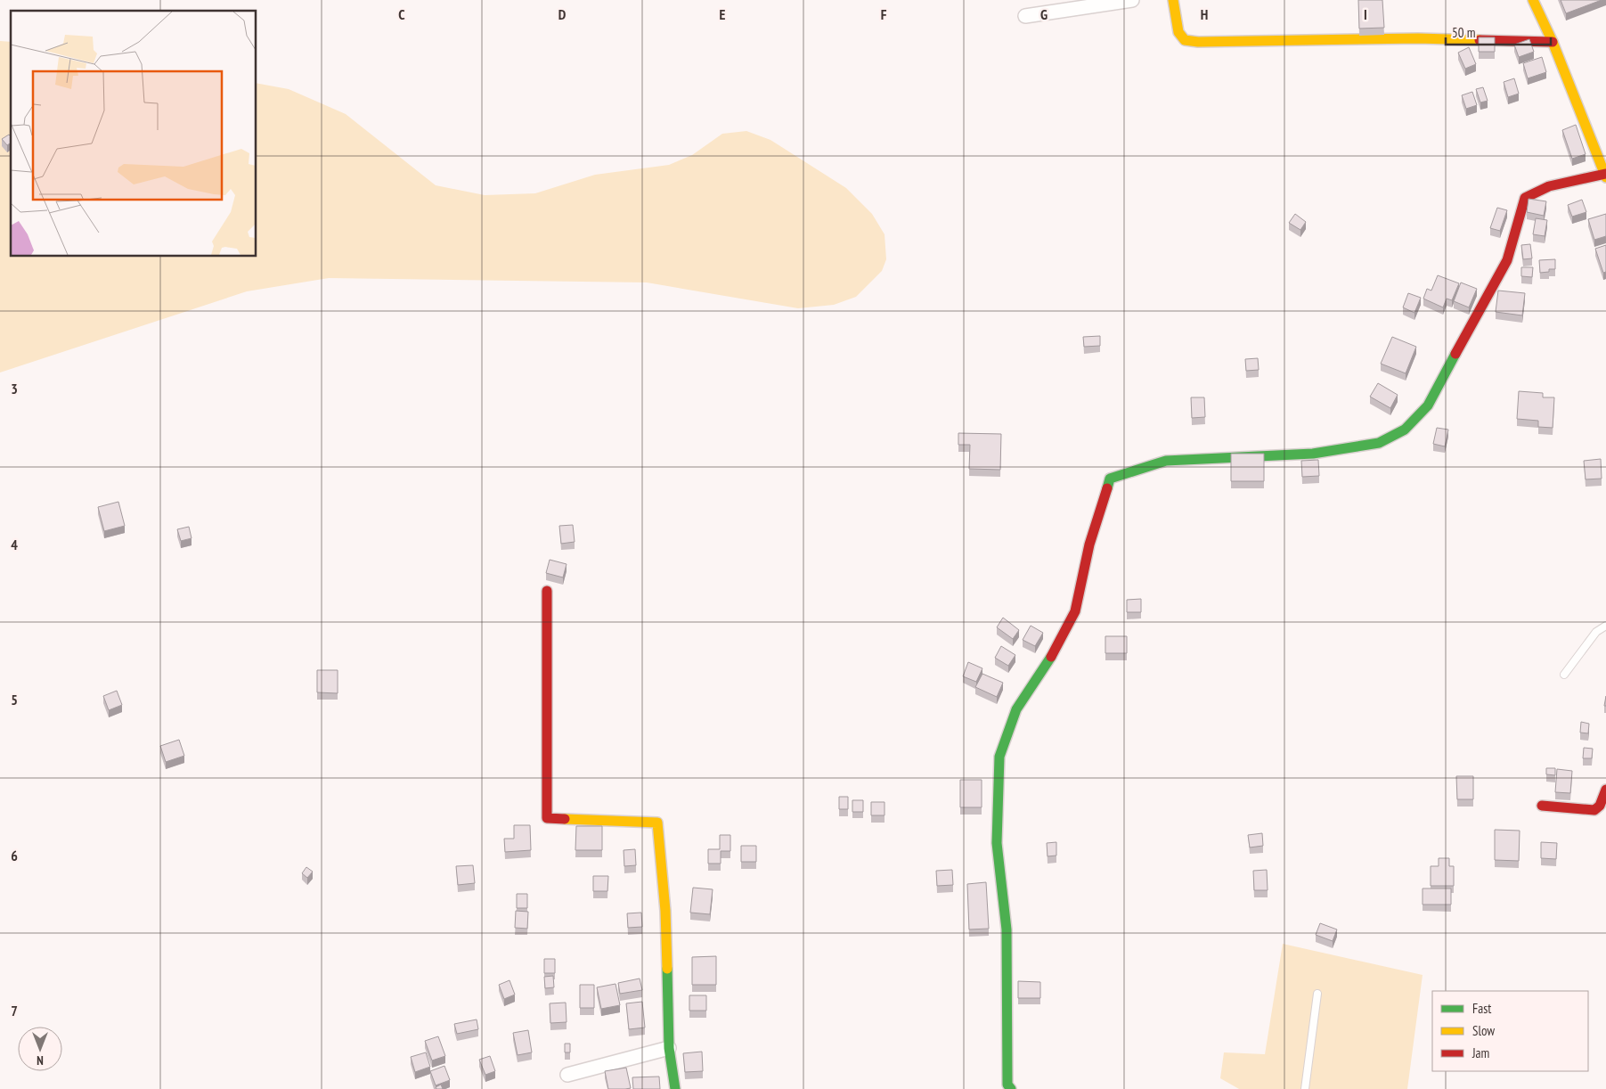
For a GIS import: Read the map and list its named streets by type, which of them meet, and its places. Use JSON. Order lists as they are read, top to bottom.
{
  "legend": ["Fast", "Slow", "Jam"],
  "scale_bar": "50 m",
  "north": "bottom",
  "grid": {
    "columns": [
      "C",
      "D",
      "E",
      "F",
      "G",
      "H",
      "I"
    ],
    "rows": [
      "3",
      "4",
      "5",
      "6",
      "7"
    ]
  }
}
